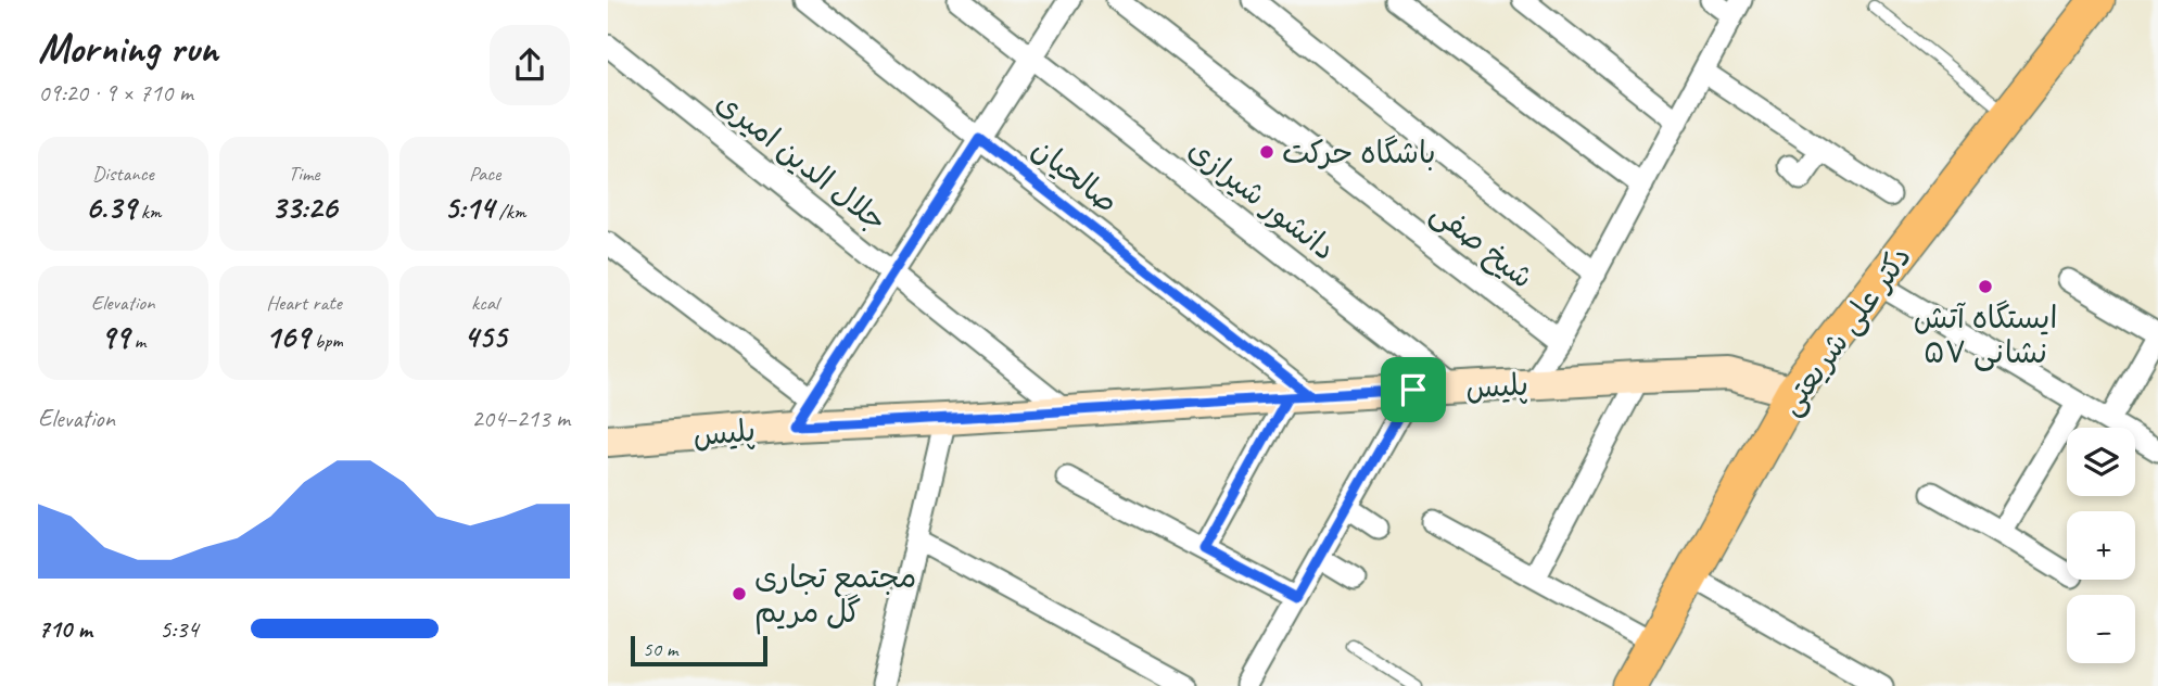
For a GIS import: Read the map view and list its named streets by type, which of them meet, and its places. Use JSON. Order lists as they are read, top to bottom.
{
  "streets": {
    "main road": ["دکتر علی شریعتی", "پلیس"],
    "street": [
      "جلال الدین امیری",
      "صالحیان",
      "دانشور شیرازی",
      "شیخ صفی"
    ]
  },
  "crossings": [
    ["جلال الدین امیری", "پلیس"],
    ["صالحیان", "پلیس"],
    ["دانشور شیرازی", "پلیس"],
    ["دکتر علی شریعتی", "پلیس"]
  ],
  "places": ["باشگاه حرکت", "ایستگاه آتش نشانی ۵۷", "مجتمع تجاری گل مریم"],
  "scale_bar": "50 m",
  "page": {
    "heading": ["Morning run", "09:20 · 9 × 710 m"],
    "stats": [
      ["Distance", "6.39 km"],
      ["Time", "33:26"],
      ["Pace", "5:14 /km"],
      ["Elevation", "99 m"],
      ["Heart rate", "169 bpm"],
      ["kcal", "455"]
    ],
    "chart": ["Elevation", "204–213 m"],
    "map_buttons": ["+", "−"],
    "list": [
      {
        "name": "710 m",
        "note": "5:34"
      }
    ],
    "scale": "50 m"
  }
}
